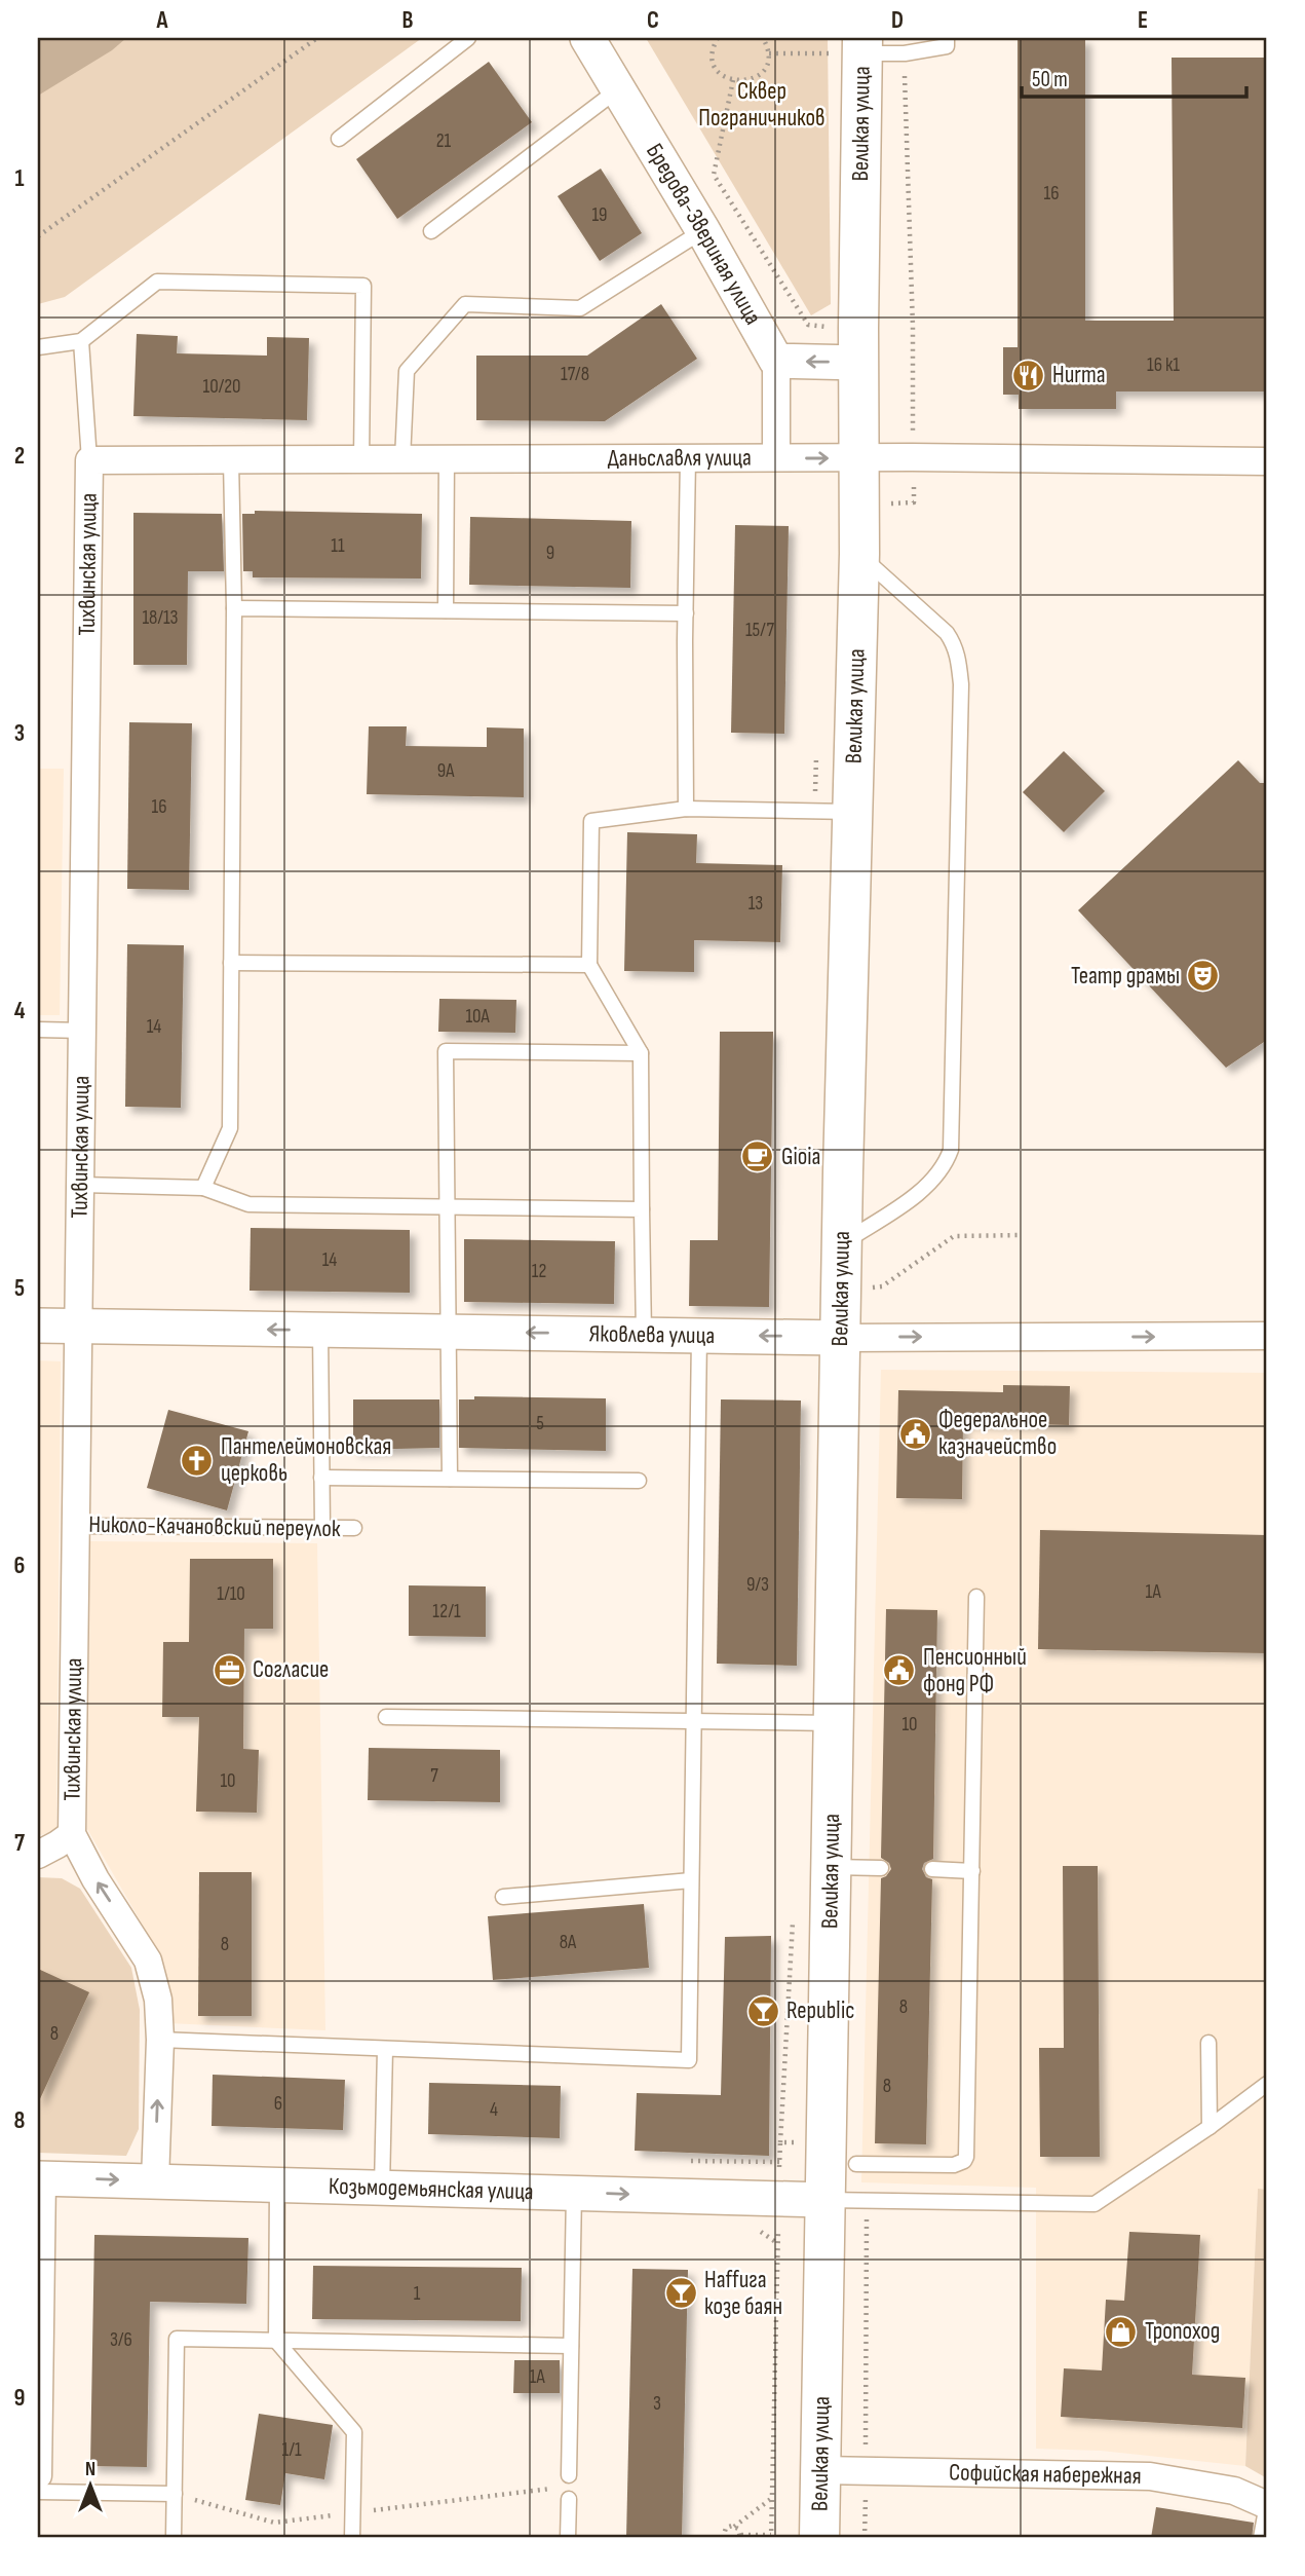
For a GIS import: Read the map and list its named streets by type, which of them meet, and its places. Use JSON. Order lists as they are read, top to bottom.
{
  "streets": {
    "main road": ["Великая улица"],
    "street": [
      "Бредова-Звериная улица",
      "Даньславля улица",
      "Тихвинская улица",
      "Яковлева улица",
      "Козьмодемьянская улица",
      "Софийская набережная"
    ],
    "lane": ["Николо-Качановский переулок"]
  },
  "crossings": [
    ["Великая улица", "Даньславля улица"],
    ["Великая улица", "Яковлева улица"],
    ["Великая улица", "Козьмодемьянская улица"],
    ["Великая улица", "Софийская набережная"],
    ["Даньславля улица", "Тихвинская улица"],
    ["Тихвинская улица", "Яковлева улица"],
    ["Тихвинская улица", "Николо-Качановский переулок"],
    ["Тихвинская улица", "Козьмодемьянская улица"]
  ],
  "one_way": ["Козьмодемьянская улица"],
  "parks": ["Сквер Пограничников"],
  "places": {
    "restaurant": ["Hurma"],
    "theatre": ["Театр драмы"],
    "cafe": ["Gioia"],
    "public building": ["Федеральное казначейство", "Пенсионный фонд РФ"],
    "church": ["Пантелеймоновская церковь"],
    "office": ["Согласие"],
    "bar": ["Republic", "Наffига козе баян"],
    "shop": ["Тропоход"]
  },
  "house_numbers": [
    "21",
    "16",
    "19",
    "16 к1",
    "17/8",
    "10/20",
    "11",
    "9",
    "18/13",
    "15/7",
    "9А",
    "16",
    "13",
    "10А",
    "14",
    "14",
    "12",
    "5",
    "9/3",
    "1А",
    "1/10",
    "12/1",
    "10",
    "7",
    "10",
    "8А",
    "8",
    "8",
    "8",
    "8",
    "6",
    "4",
    "1",
    "3/6",
    "1А",
    "3",
    "1/1"
  ],
  "scale_bar": "50 m",
  "north": "top",
  "grid": {
    "columns": [
      "A",
      "B",
      "C",
      "D",
      "E"
    ],
    "rows": [
      "1",
      "2",
      "3",
      "4",
      "5",
      "6",
      "7",
      "8",
      "9"
    ]
  }
}
